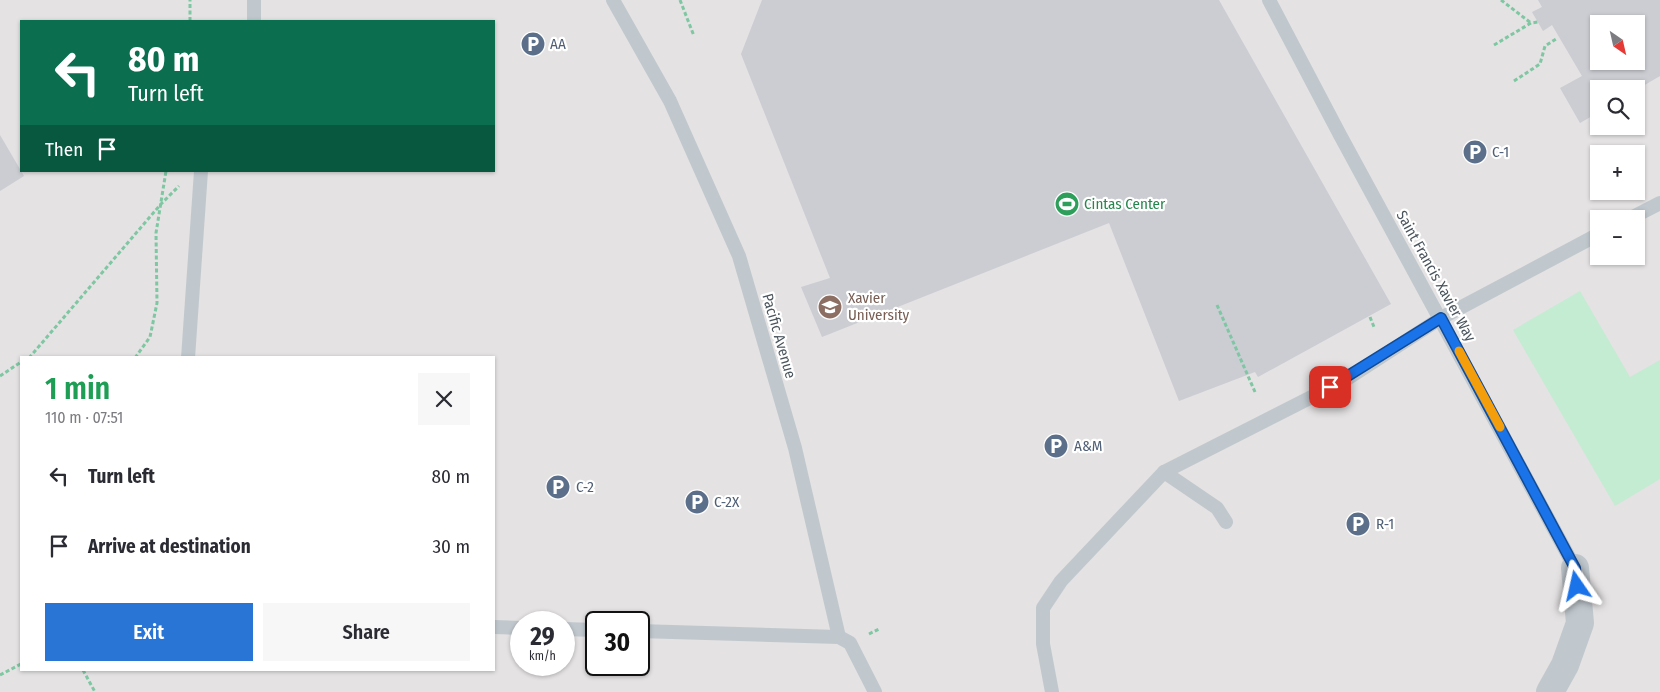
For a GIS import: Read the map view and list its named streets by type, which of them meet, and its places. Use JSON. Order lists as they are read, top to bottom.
{
  "streets": {
    "lane": ["Saint Francis Xavier Way", "Pacific Avenue"]
  },
  "places": {
    "parking": [
      "AA",
      "C-1",
      "A&M",
      "C-2",
      "C-2X",
      "R-1"
    ],
    "sports": ["Cintas Center"],
    "school or university": ["Xavier University"]
  },
  "north": "bottom right",
  "page": {
    "map_buttons": ["+", "−"],
    "turn": ["80 m", "Turn left"],
    "then": "Then",
    "heading": ["1 min", "110 m · 07:51"],
    "list": [
      {
        "name": "Turn left",
        "value": "80 m"
      },
      {
        "name": "Arrive at destination",
        "value": "30 m"
      }
    ],
    "buttons": ["Exit", "Share"],
    "speed": "29 km/h",
    "limit": "30"
  }
}
